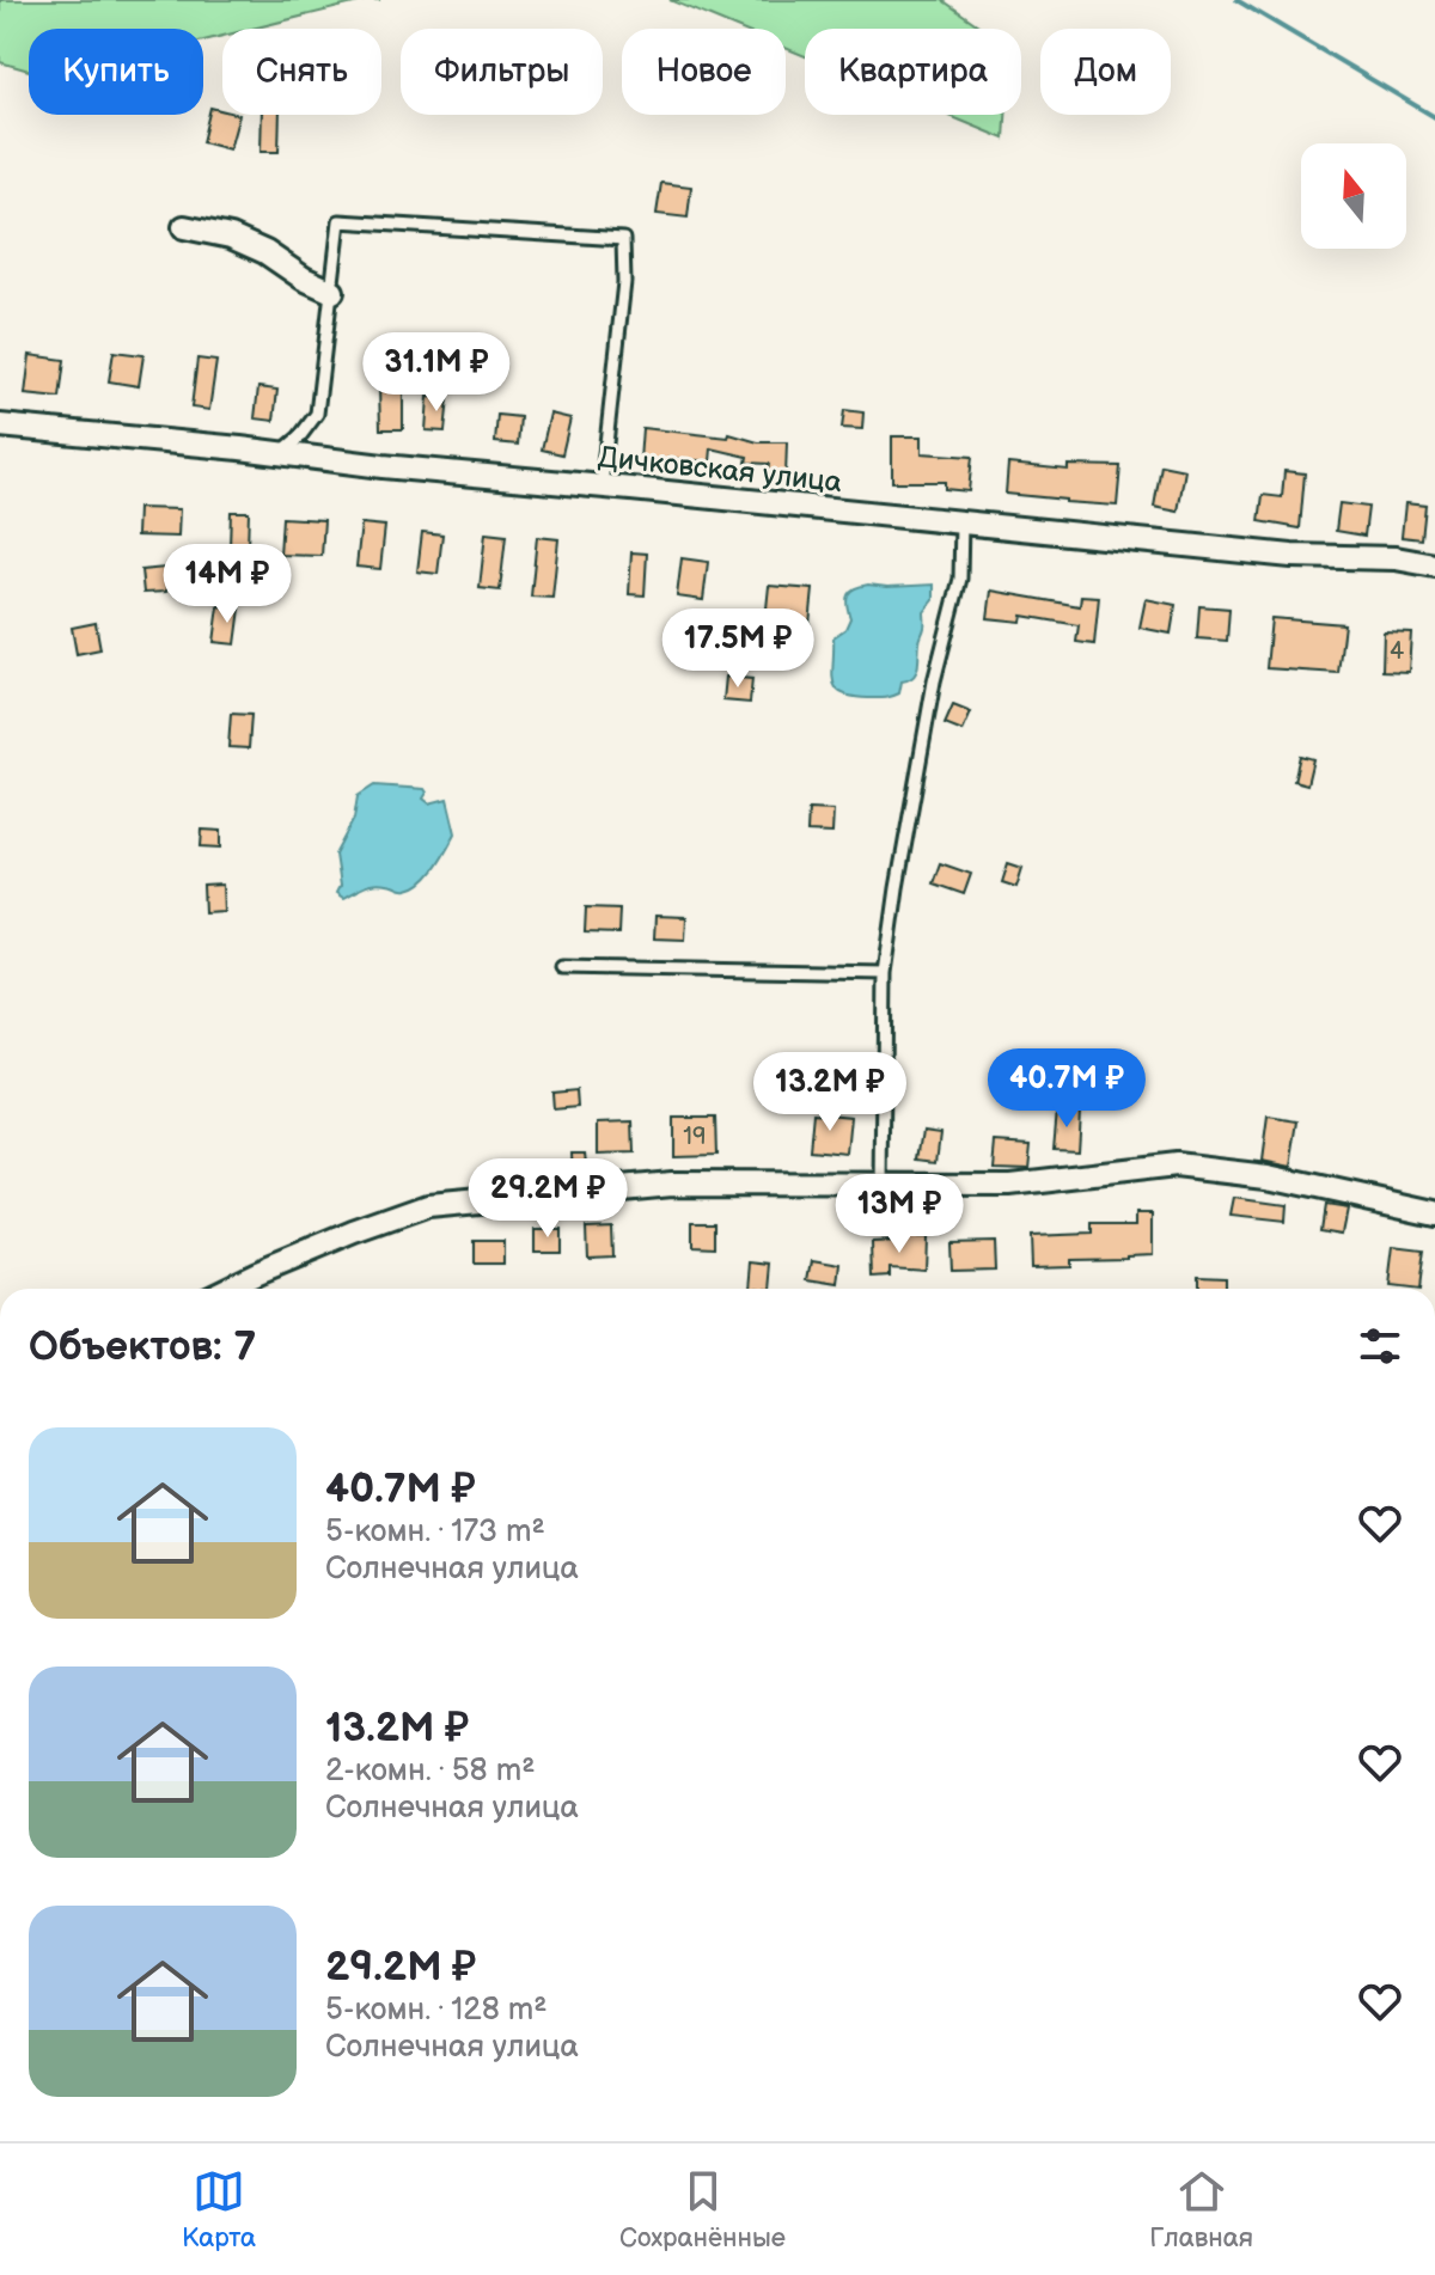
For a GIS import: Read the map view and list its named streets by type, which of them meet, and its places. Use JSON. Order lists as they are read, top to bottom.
{
  "streets": {
    "street": ["Дичковская улица"]
  },
  "house_numbers": ["4", "19"],
  "north": "top",
  "page": {
    "chip": [
      "Купить",
      "Снять",
      "Фильтры",
      "Новое",
      "Квартира",
      "Дом"
    ],
    "price": [
      "31.1M ₽",
      "14M ₽",
      "17.5M ₽",
      "40.7M ₽",
      "13.2M ₽",
      "29.2M ₽",
      "13M ₽"
    ],
    "heading": "Объектов: 7",
    "list": [
      {
        "name": "40.7M ₽",
        "note": "5-комн. · 173 m² · Солнечная улица"
      },
      {
        "name": "13.2M ₽",
        "note": "2-комн. · 58 m² · Солнечная улица"
      },
      {
        "name": "29.2M ₽",
        "note": "5-комн. · 128 m² · Солнечная улица"
      }
    ],
    "tabs": ["Карта", "Сохранённые", "Главная"]
  }
}
